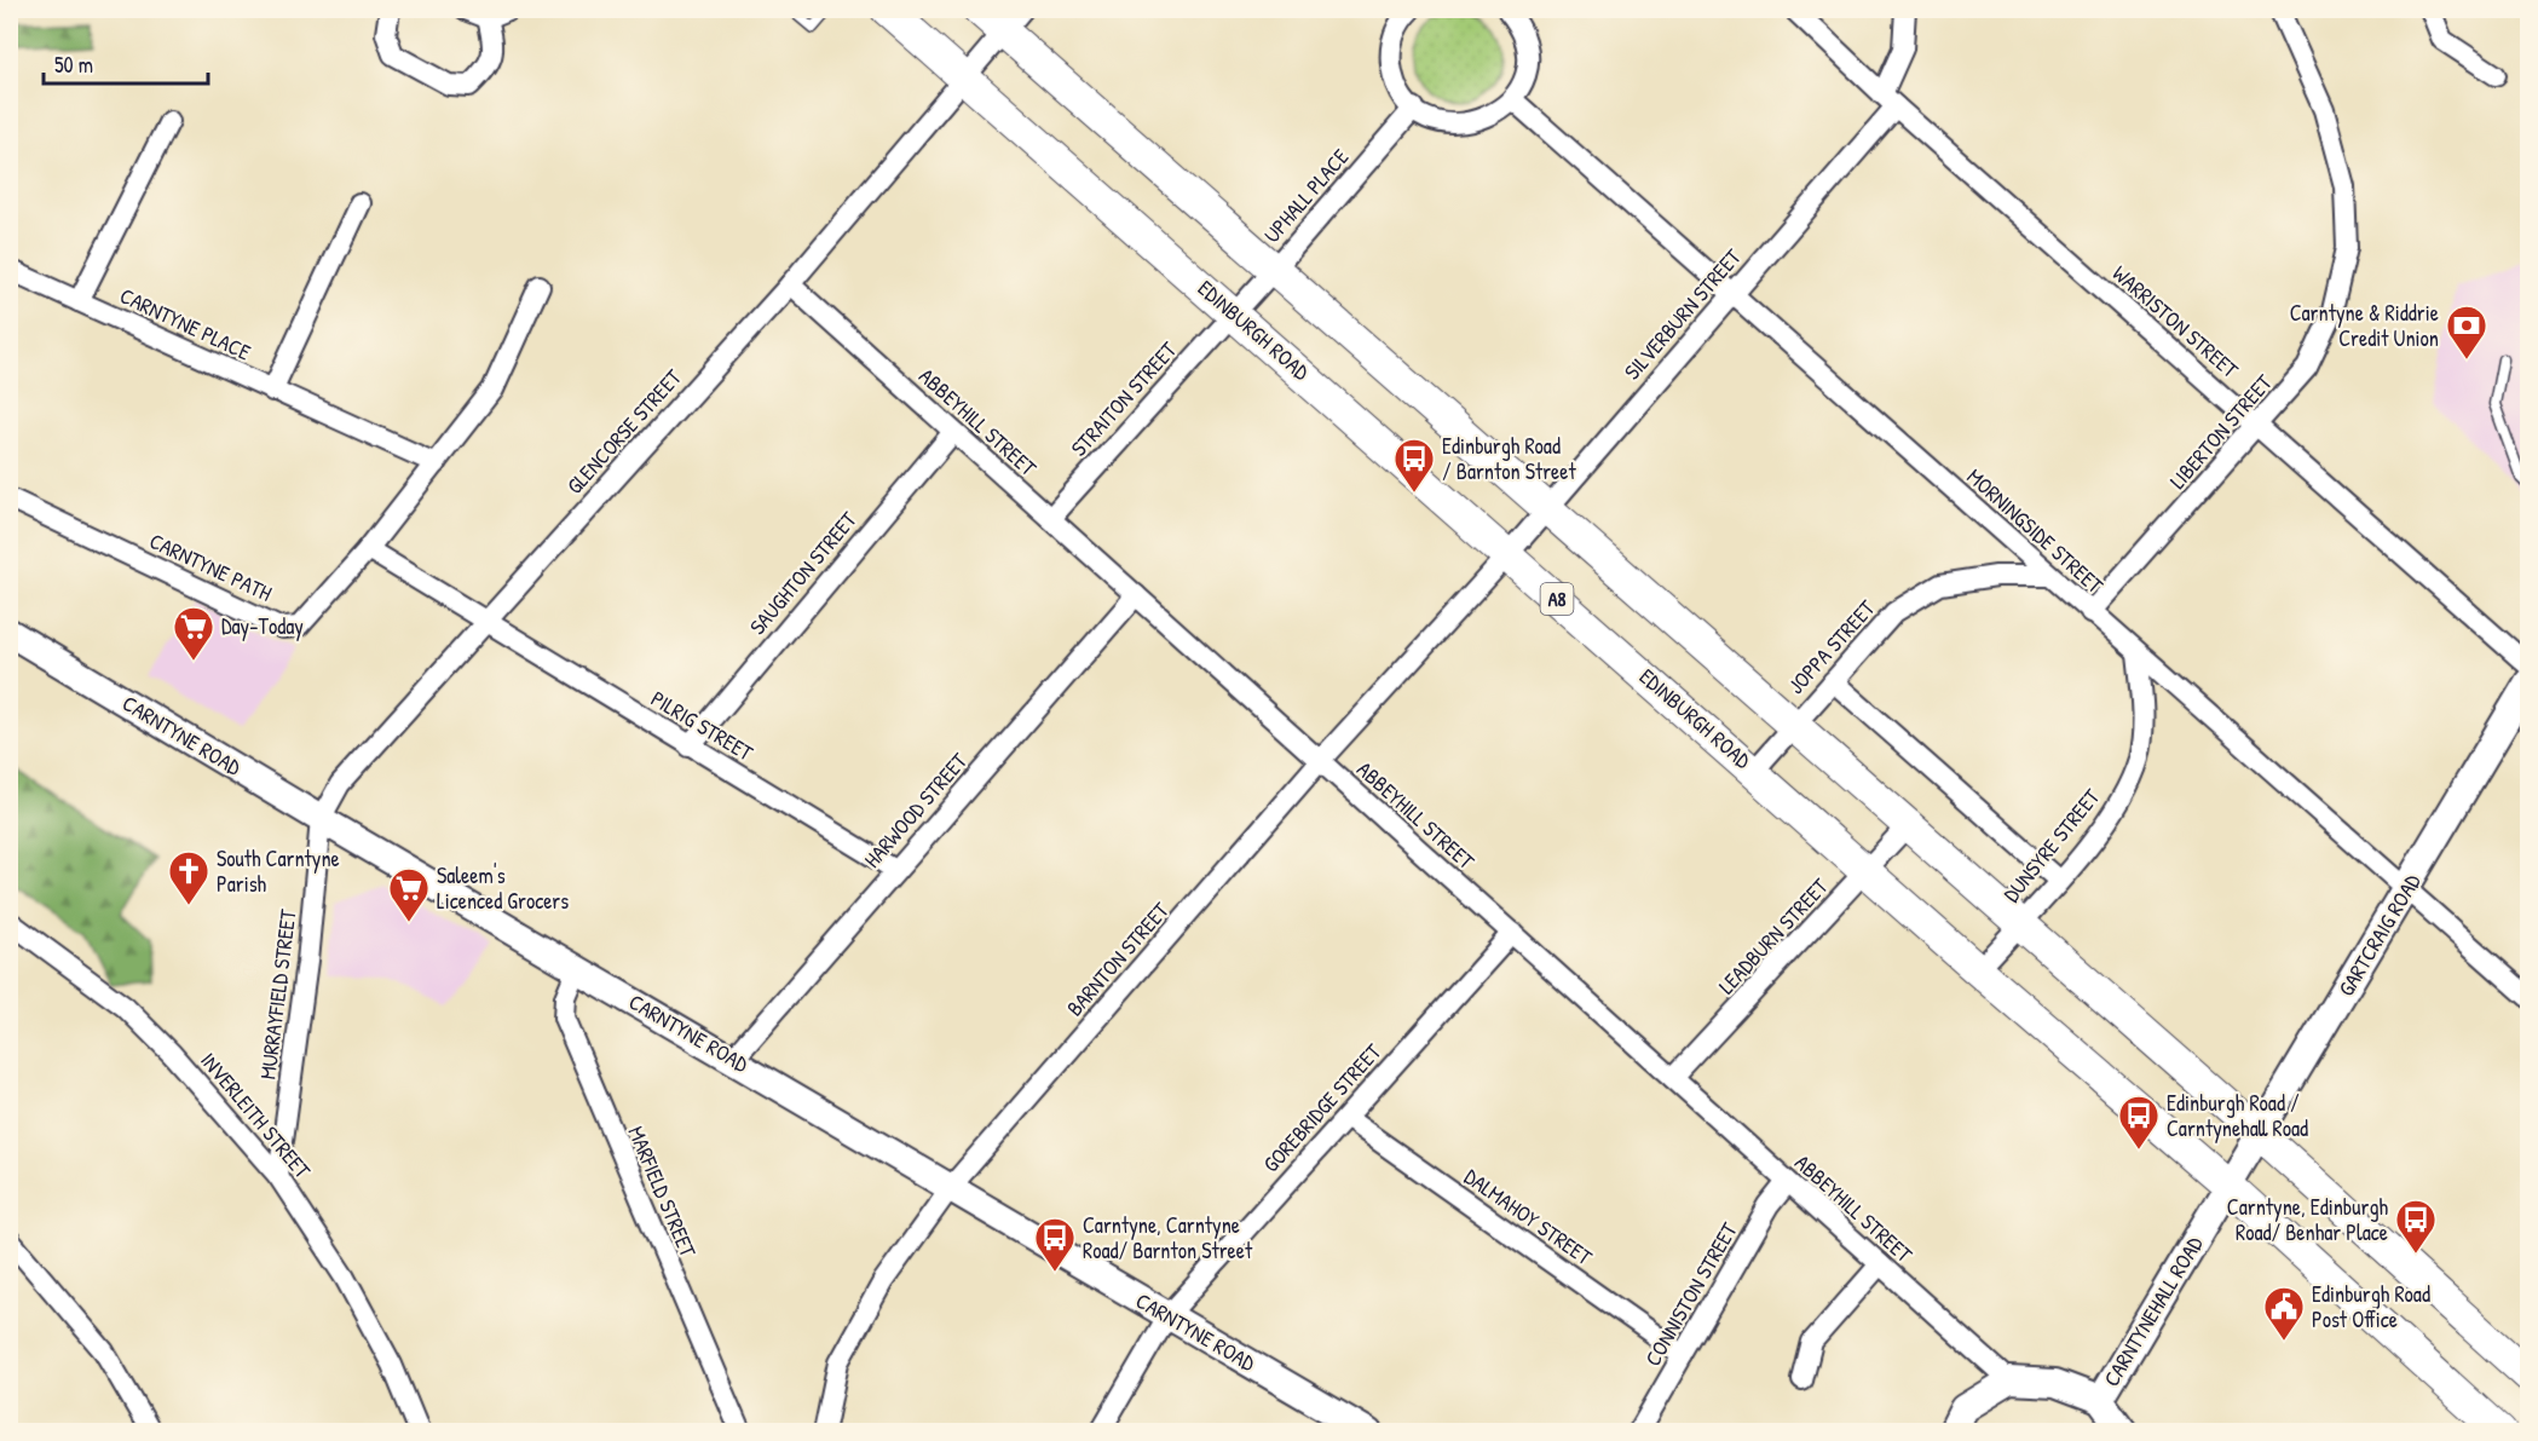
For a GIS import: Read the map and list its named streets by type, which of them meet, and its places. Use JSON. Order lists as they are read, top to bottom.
{
  "streets": {
    "main road": ["EDINBURGH ROAD", "A8"],
    "street": [
      "UPHALL PLACE",
      "SILVERBURN STREET",
      "WARRISTON STREET",
      "CARNTYNE PLACE",
      "STRAITON STREET",
      "ABBEYHILL STREET",
      "GLENCORSE STREET",
      "LIBERTON STREET",
      "MORNINGSIDE STREET",
      "CARNTYNE PATH",
      "SAUGHTON STREET",
      "JOPPA STREET",
      "PILRIG STREET",
      "CARNTYNE ROAD",
      "HARWOOD STREET",
      "DUNSYRE STREET",
      "GARTCRAIG ROAD",
      "LEADBURN STREET",
      "BARNTON STREET",
      "MURRAYFIELD STREET",
      "GOREBRIDGE STREET",
      "INVERLEITH STREET",
      "MARFIELD STREET",
      "DALMAHOY STREET",
      "CONNISTON STREET",
      "CARNTYNEHALL ROAD"
    ]
  },
  "crossings": [
    ["UPHALL PLACE", "EDINBURGH ROAD"],
    ["UPHALL PLACE", "STRAITON STREET"],
    ["SILVERBURN STREET", "WARRISTON STREET"],
    ["SILVERBURN STREET", "EDINBURGH ROAD"],
    ["SILVERBURN STREET", "MORNINGSIDE STREET"],
    ["SILVERBURN STREET", "BARNTON STREET"],
    ["WARRISTON STREET", "LIBERTON STREET"],
    ["EDINBURGH ROAD", "STRAITON STREET"],
    ["EDINBURGH ROAD", "GLENCORSE STREET"],
    ["EDINBURGH ROAD", "JOPPA STREET"],
    ["EDINBURGH ROAD", "DUNSYRE STREET"],
    ["EDINBURGH ROAD", "GARTCRAIG ROAD"],
    ["EDINBURGH ROAD", "LEADBURN STREET"],
    ["EDINBURGH ROAD", "BARNTON STREET"],
    ["EDINBURGH ROAD", "CARNTYNEHALL ROAD"],
    ["STRAITON STREET", "ABBEYHILL STREET"],
    ["ABBEYHILL STREET", "GLENCORSE STREET"],
    ["ABBEYHILL STREET", "SAUGHTON STREET"],
    ["ABBEYHILL STREET", "HARWOOD STREET"],
    ["ABBEYHILL STREET", "LEADBURN STREET"],
    ["ABBEYHILL STREET", "BARNTON STREET"],
    ["ABBEYHILL STREET", "GOREBRIDGE STREET"],
    ["ABBEYHILL STREET", "CONNISTON STREET"],
    ["GLENCORSE STREET", "PILRIG STREET"],
    ["GLENCORSE STREET", "CARNTYNE ROAD"],
    ["GLENCORSE STREET", "MURRAYFIELD STREET"],
    ["LIBERTON STREET", "MORNINGSIDE STREET"],
    ["MORNINGSIDE STREET", "JOPPA STREET"],
    ["MORNINGSIDE STREET", "DUNSYRE STREET"],
    ["MORNINGSIDE STREET", "GARTCRAIG ROAD"],
    ["SAUGHTON STREET", "PILRIG STREET"],
    ["PILRIG STREET", "HARWOOD STREET"],
    ["CARNTYNE ROAD", "HARWOOD STREET"],
    ["CARNTYNE ROAD", "BARNTON STREET"],
    ["CARNTYNE ROAD", "MURRAYFIELD STREET"],
    ["CARNTYNE ROAD", "GOREBRIDGE STREET"],
    ["CARNTYNE ROAD", "MARFIELD STREET"],
    ["GARTCRAIG ROAD", "CARNTYNEHALL ROAD"],
    ["MURRAYFIELD STREET", "INVERLEITH STREET"],
    ["GOREBRIDGE STREET", "DALMAHOY STREET"],
    ["DALMAHOY STREET", "CONNISTON STREET"]
  ],
  "places": {
    "bank": ["Carntyne & Riddrie Credit Union"],
    "bus stop": [
      "Edinburgh Road / Barnton Street",
      "Edinburgh Road / Carntynehall Road",
      "Carntyne, Edinburgh Road/ Benhar Place",
      "Carntyne, Carntyne Road/ Barnton Street"
    ],
    "supermarket": ["Day-Today", "Saleem's Licenced Grocers"],
    "church": ["South Carntyne Parish"],
    "public building": ["Edinburgh Road Post Office"]
  },
  "scale_bar": "50 m"
}
